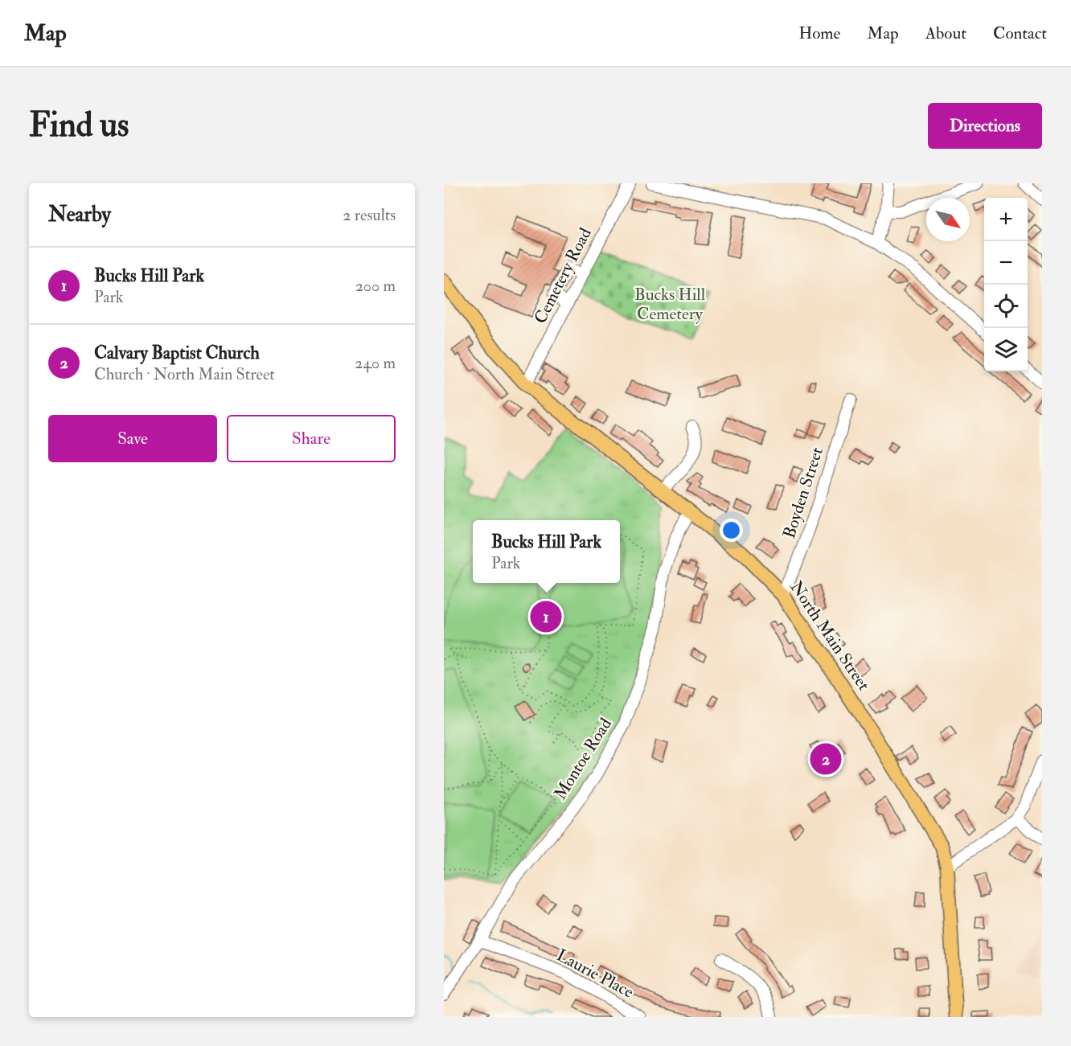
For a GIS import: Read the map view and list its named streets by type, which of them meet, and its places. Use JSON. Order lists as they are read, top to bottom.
{
  "streets": {
    "main road": ["North Main Street"],
    "street": [
      "Cemetery Road",
      "Boyden Street",
      "Montoe Road",
      "Laurie Place"
    ]
  },
  "crossings": [
    ["Cemetery Road", "North Main Street"],
    ["Boyden Street", "North Main Street"],
    ["North Main Street", "Montoe Road"],
    ["Montoe Road", "Laurie Place"]
  ],
  "parks": ["Bucks Hill Cemetery"],
  "north": "bottom right",
  "page": {
    "header": "Map",
    "nav": [
      "Home",
      "Map",
      "About",
      "Contact"
    ],
    "buttons": [
      "Directions",
      ["Save", "Share"]
    ],
    "title": "Find us",
    "heading": ["Nearby", "2 results"],
    "map_buttons": ["+", "−"],
    "list": [
      {
        "mark": "1",
        "name": "Bucks Hill Park",
        "note": "Park",
        "value": "200 m"
      },
      {
        "mark": "2",
        "name": "Calvary Baptist Church",
        "note": "Church · North Main Street",
        "value": "240 m"
      }
    ],
    "popup": ["Bucks Hill Park", "Park"],
    "pins": ["1", "2"]
  }
}
